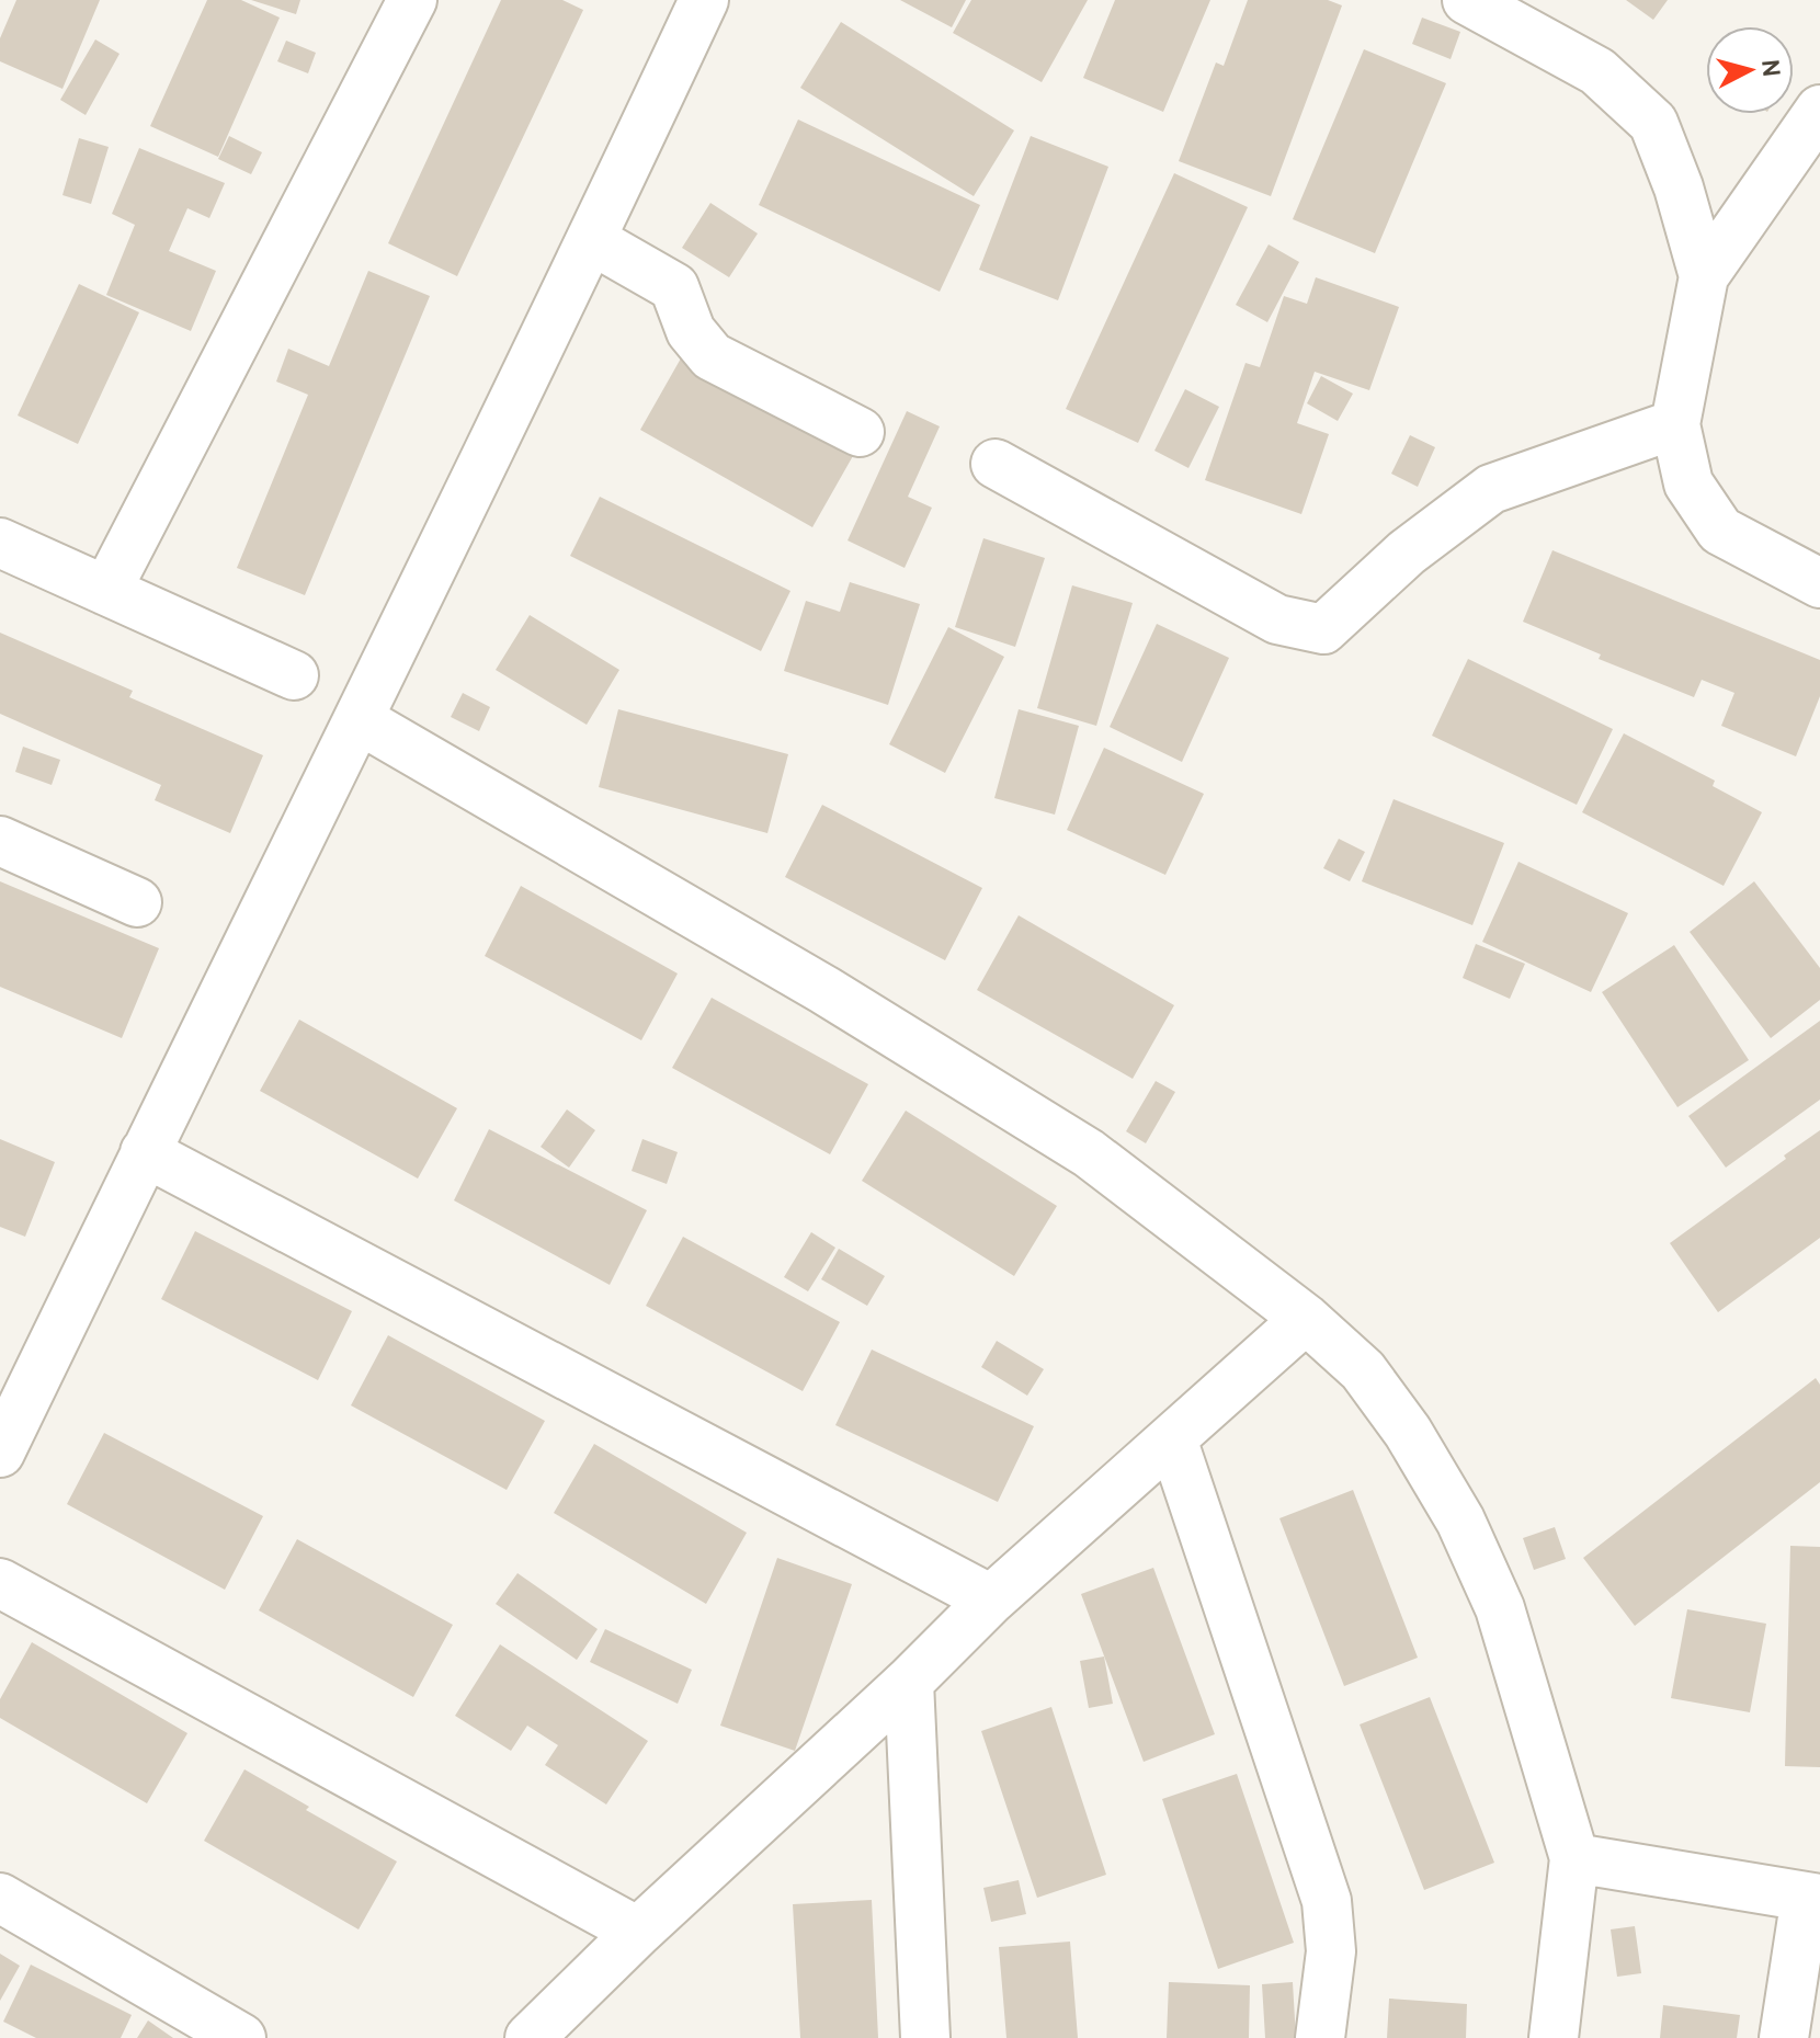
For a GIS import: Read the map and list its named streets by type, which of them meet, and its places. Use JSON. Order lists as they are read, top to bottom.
{
  "north": "right"
}
